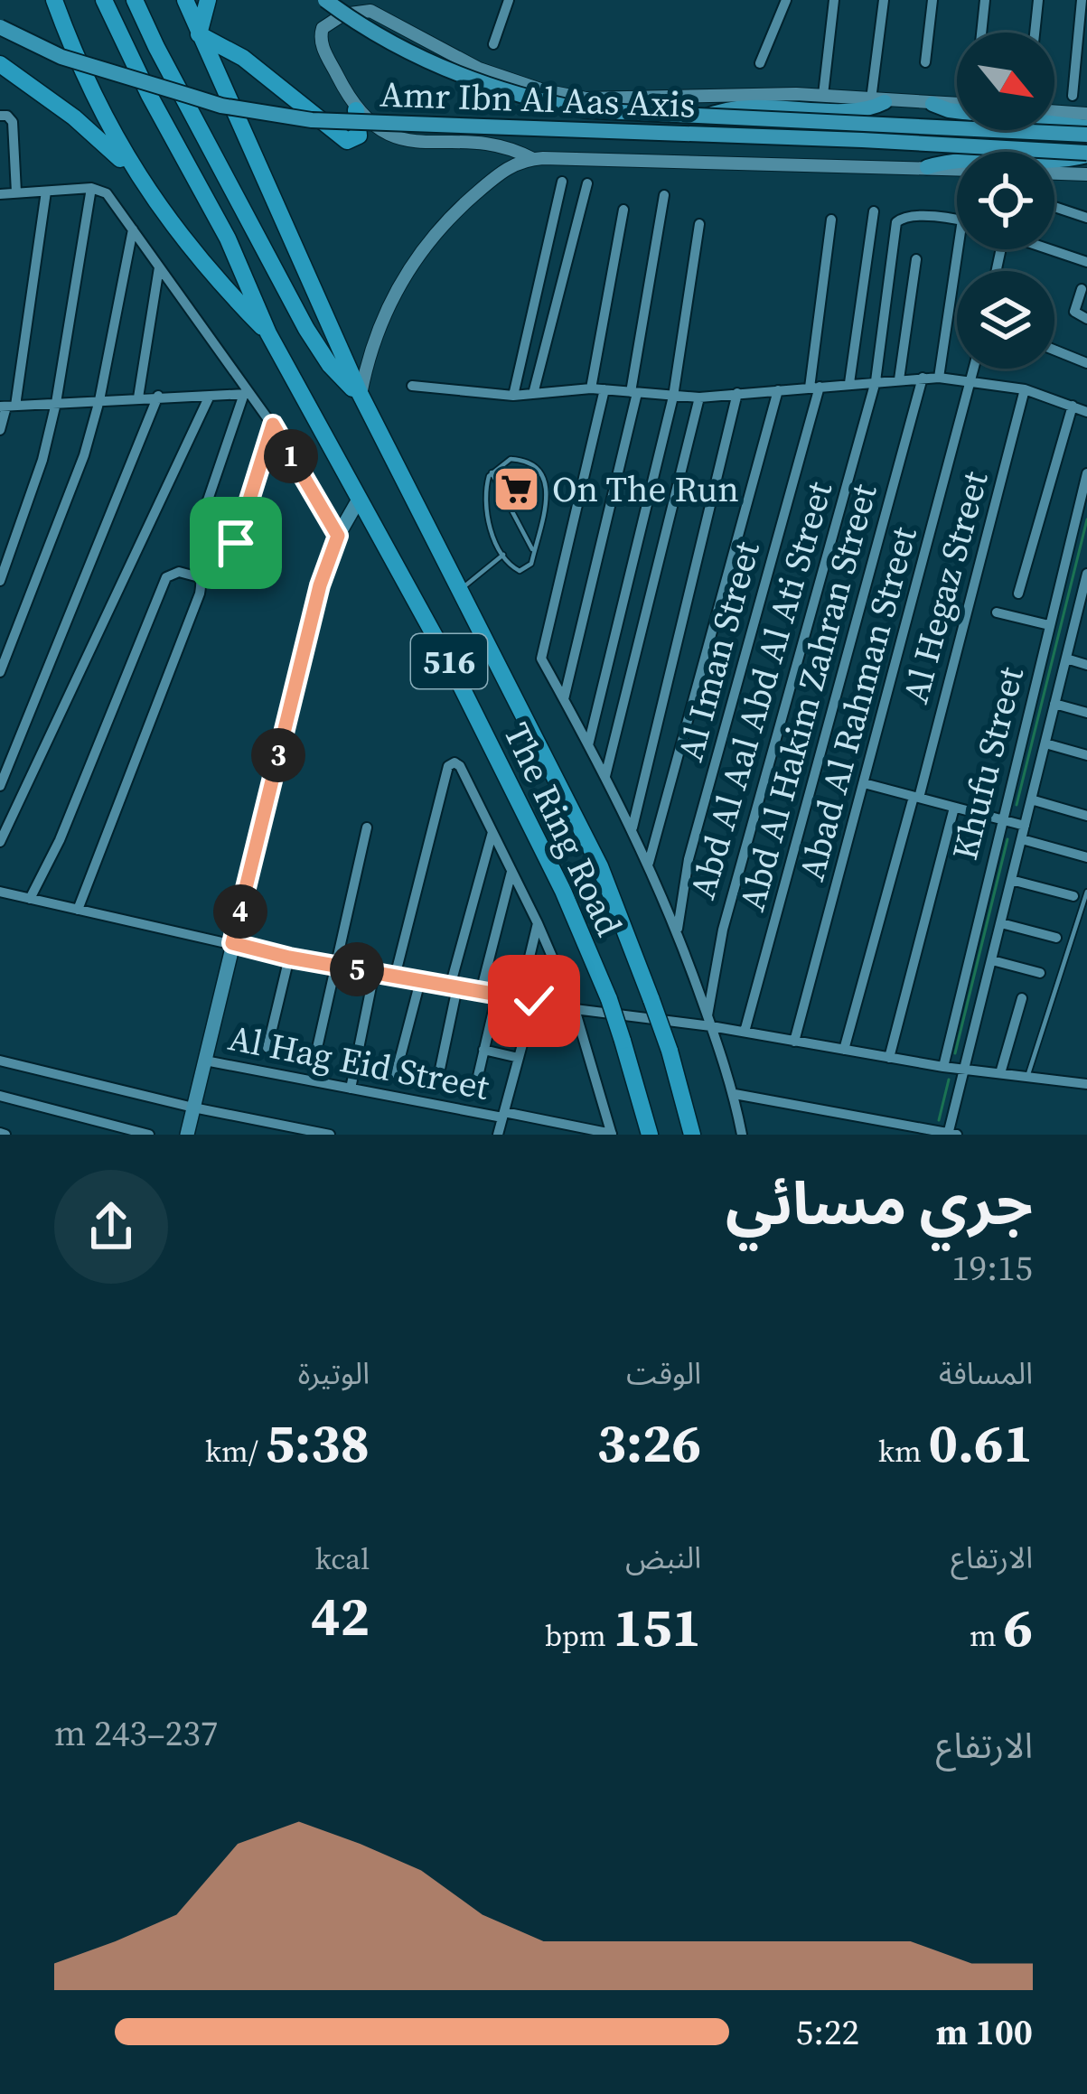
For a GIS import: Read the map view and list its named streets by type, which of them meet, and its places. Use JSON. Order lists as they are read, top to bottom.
{
  "streets": {
    "highway": ["516", "The Ring Road"],
    "main road": ["Amr Ibn Al Aas Axis"],
    "street": [
      "Al Hegaz Street",
      "Al Iman Street",
      "Abd Al Aal Abd Al Ati Street",
      "Abd Al Hakim Zahran Street",
      "Abad Al Rahman Street",
      "Khufu Street",
      "Al Hag Eid Street"
    ]
  },
  "places": {
    "supermarket": ["On The Run"]
  },
  "north": "bottom right",
  "page": {
    "pins": [
      "1",
      "3",
      "4",
      "5"
    ],
    "heading": ["جري مسائي", "19:15"],
    "stats": [
      ["المسافة", "0.61 km"],
      ["الوقت", "3:26"],
      ["الوتيرة", "5:38 /km"],
      ["الارتفاع", "6 m"],
      ["النبض", "151 bpm"],
      ["kcal", "42"]
    ],
    "chart": ["الارتفاع", "237–243 m"],
    "list": [
      {
        "name": "100 m",
        "note": "5:22"
      }
    ]
  }
}
